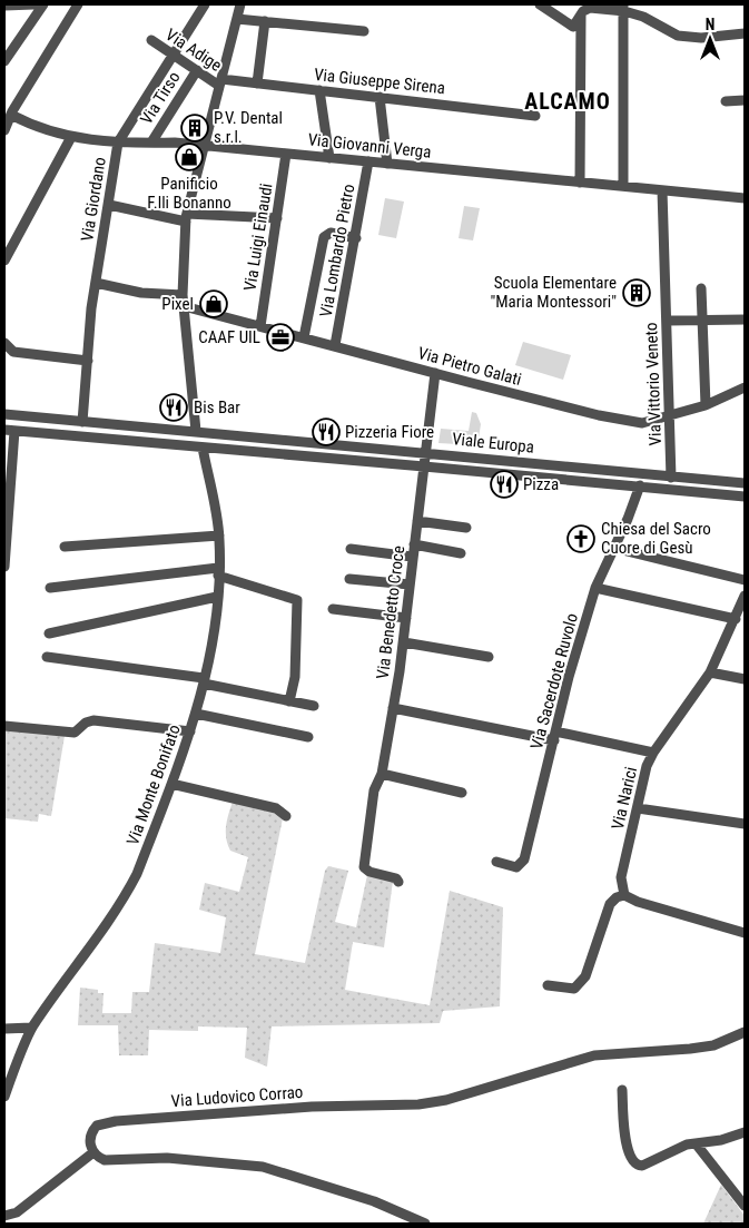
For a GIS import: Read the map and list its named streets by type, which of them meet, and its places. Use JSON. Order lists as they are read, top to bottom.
{
  "streets": {
    "street": [
      "Via Adige",
      "Via Giuseppe Sirena",
      "Via Tirso",
      "Via Giovanni Verga",
      "Via Giordano",
      "Via Luigi Einaudi",
      "Via Lombardo Pietro",
      "Via Pietro Galati",
      "Via Vittorio Veneto",
      "Viale Europa",
      "Via Benedetto Croce",
      "Via Sacerdote Ruvolo",
      "Via Monte Bonifato",
      "Via Narici",
      "Via Ludovico Corrao"
    ]
  },
  "crossings": [
    ["Via Adige", "Via Giuseppe Sirena"],
    ["Via Adige", "Via Tirso"],
    ["Via Adige", "Via Giordano"],
    ["Via Tirso", "Via Giovanni Verga"],
    ["Via Giovanni Verga", "Via Giordano"],
    ["Via Giovanni Verga", "Via Luigi Einaudi"],
    ["Via Giovanni Verga", "Via Lombardo Pietro"],
    ["Via Giovanni Verga", "Via Vittorio Veneto"],
    ["Via Giordano", "Viale Europa"],
    ["Via Luigi Einaudi", "Via Pietro Galati"],
    ["Via Lombardo Pietro", "Via Pietro Galati"],
    ["Via Pietro Galati", "Via Vittorio Veneto"],
    ["Via Pietro Galati", "Via Benedetto Croce"],
    ["Via Vittorio Veneto", "Viale Europa"],
    ["Viale Europa", "Via Benedetto Croce"],
    ["Viale Europa", "Via Sacerdote Ruvolo"],
    ["Viale Europa", "Via Monte Bonifato"]
  ],
  "districts": ["ALCAMO"],
  "places": {
    "building": ["P.V. Dental s.r.l.", "Scuola Elementare \"Maria Montessori\""],
    "shop": ["Panificio F.lli Bonanno", "Pixel"],
    "office": ["CAAF UIL"],
    "restaurant": ["Bis Bar", "Pizzeria Fiore", "Pizza"],
    "church": ["Chiesa del Sacro Cuore di Gesù"]
  },
  "north": "top"
}
